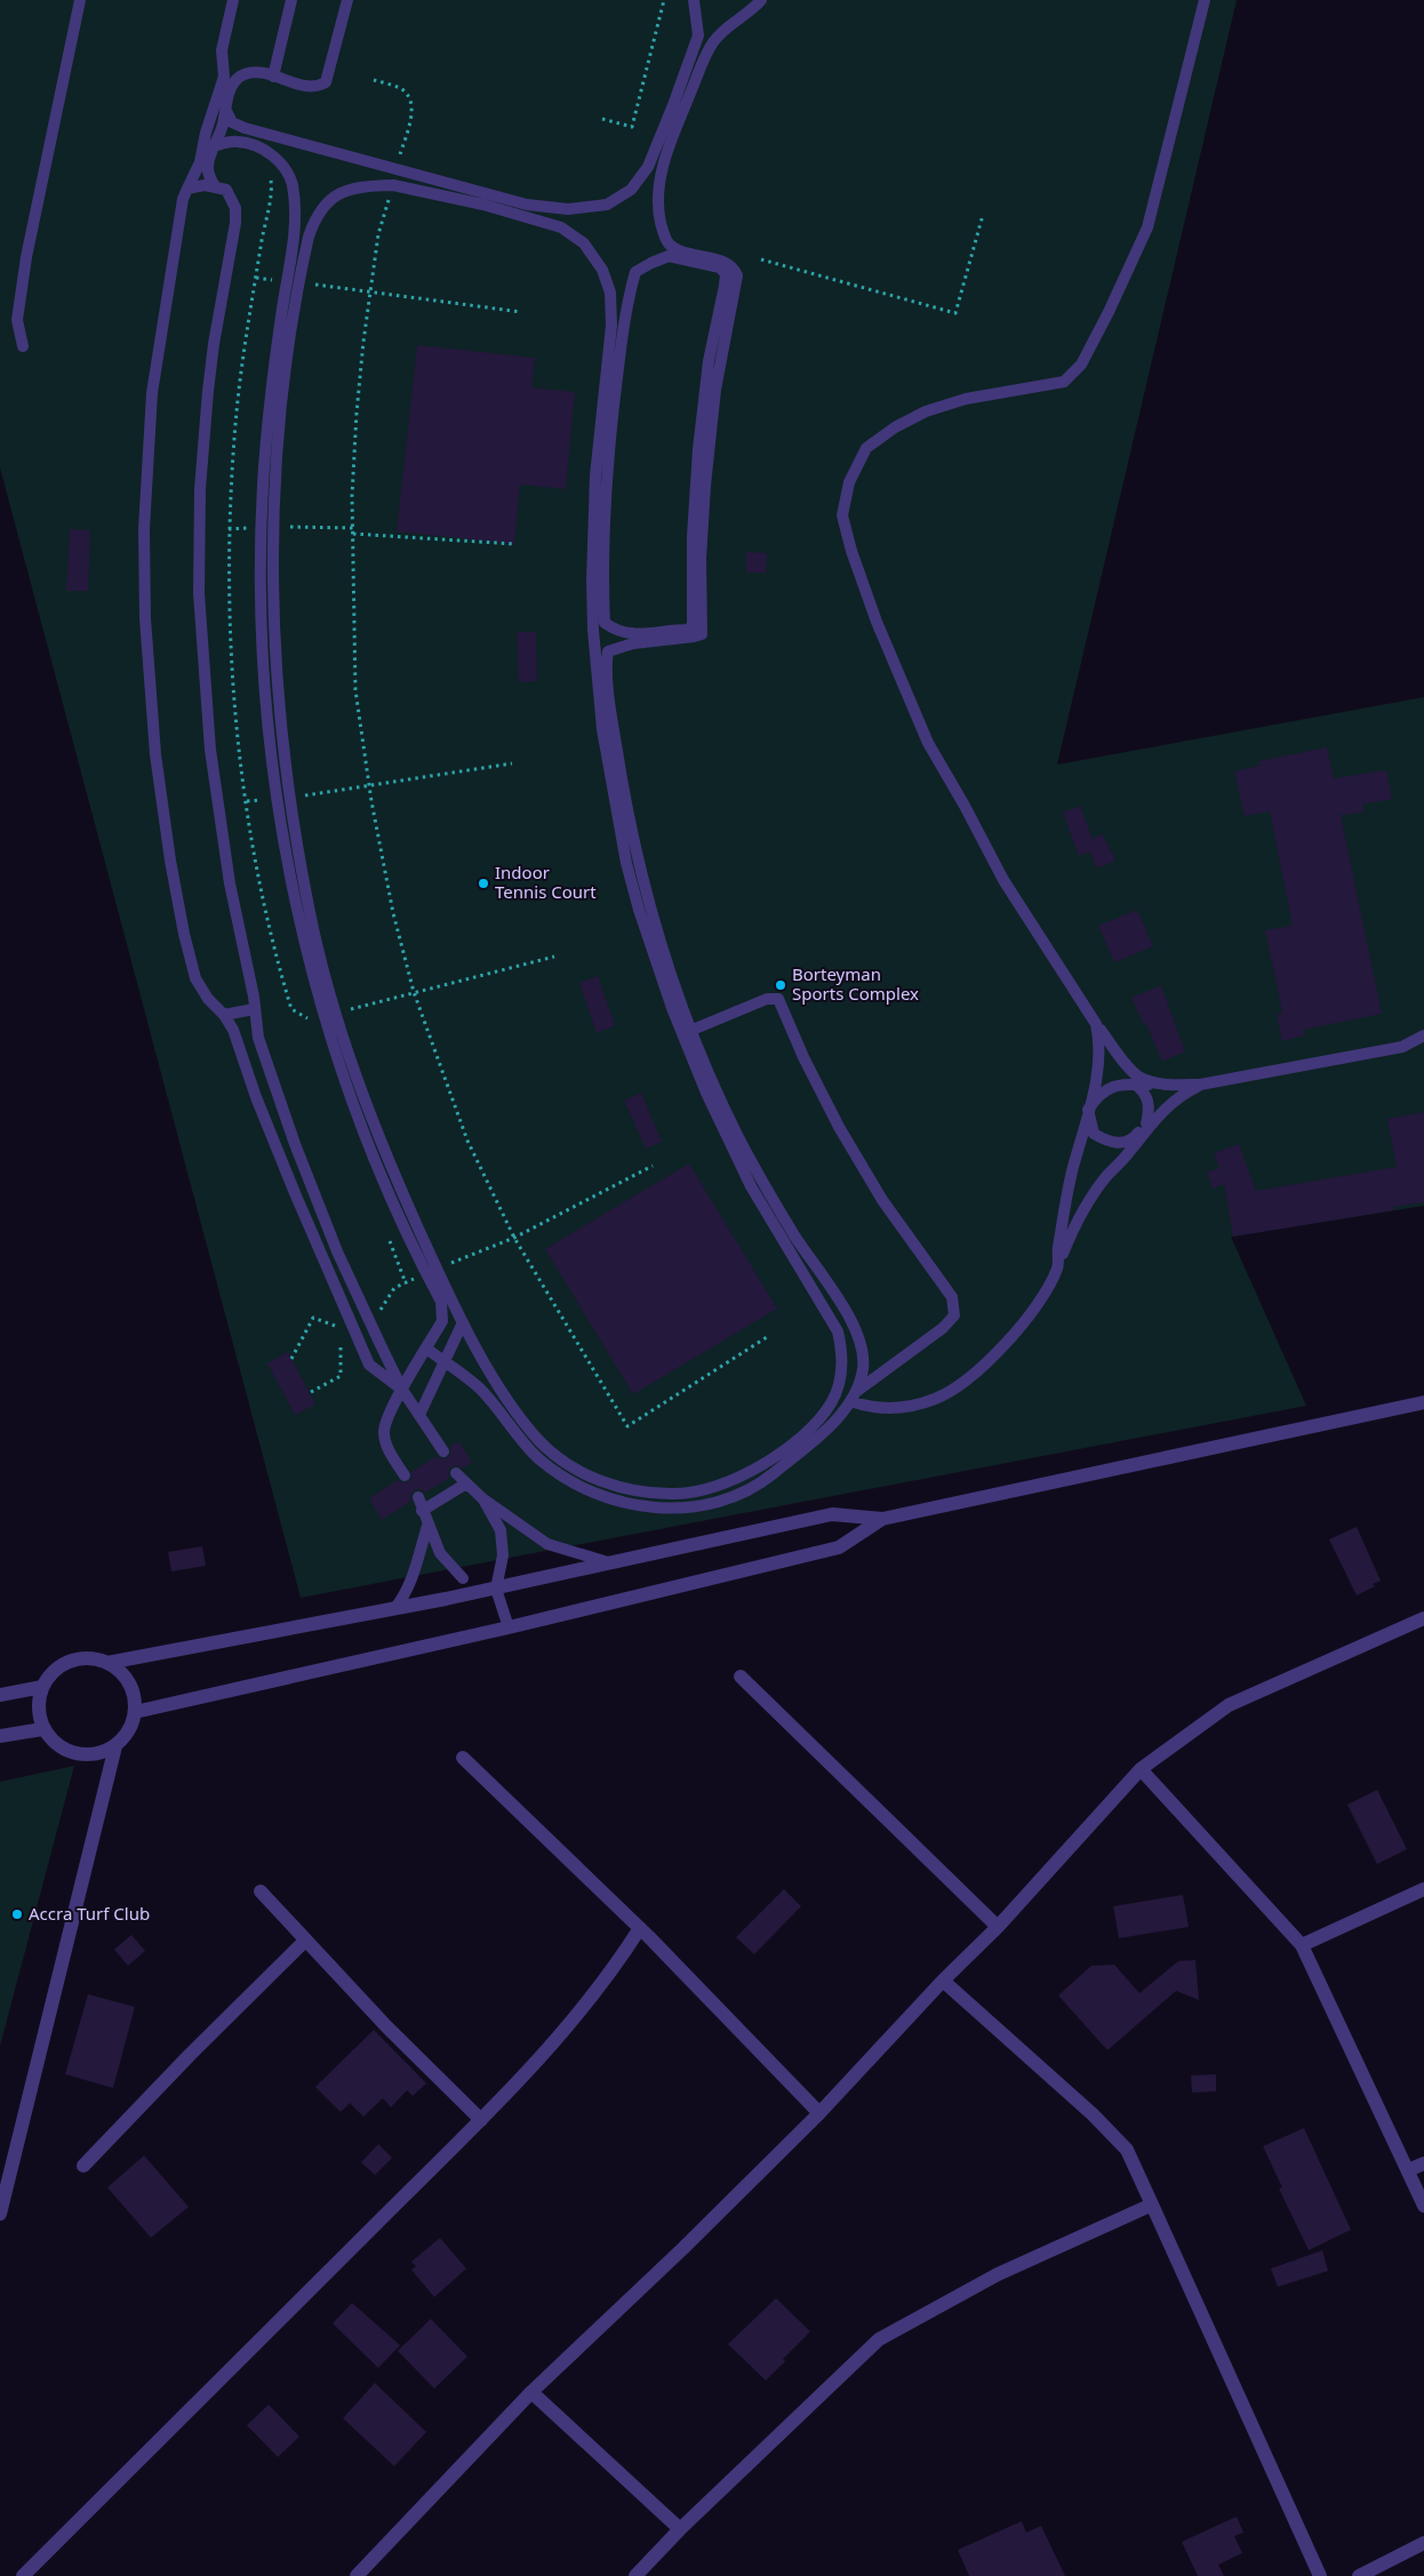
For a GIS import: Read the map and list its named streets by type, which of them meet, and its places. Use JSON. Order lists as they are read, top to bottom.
{
  "places": ["Indoor Tennis Court", "Borteyman Sports Complex", "Accra Turf Club"]
}
